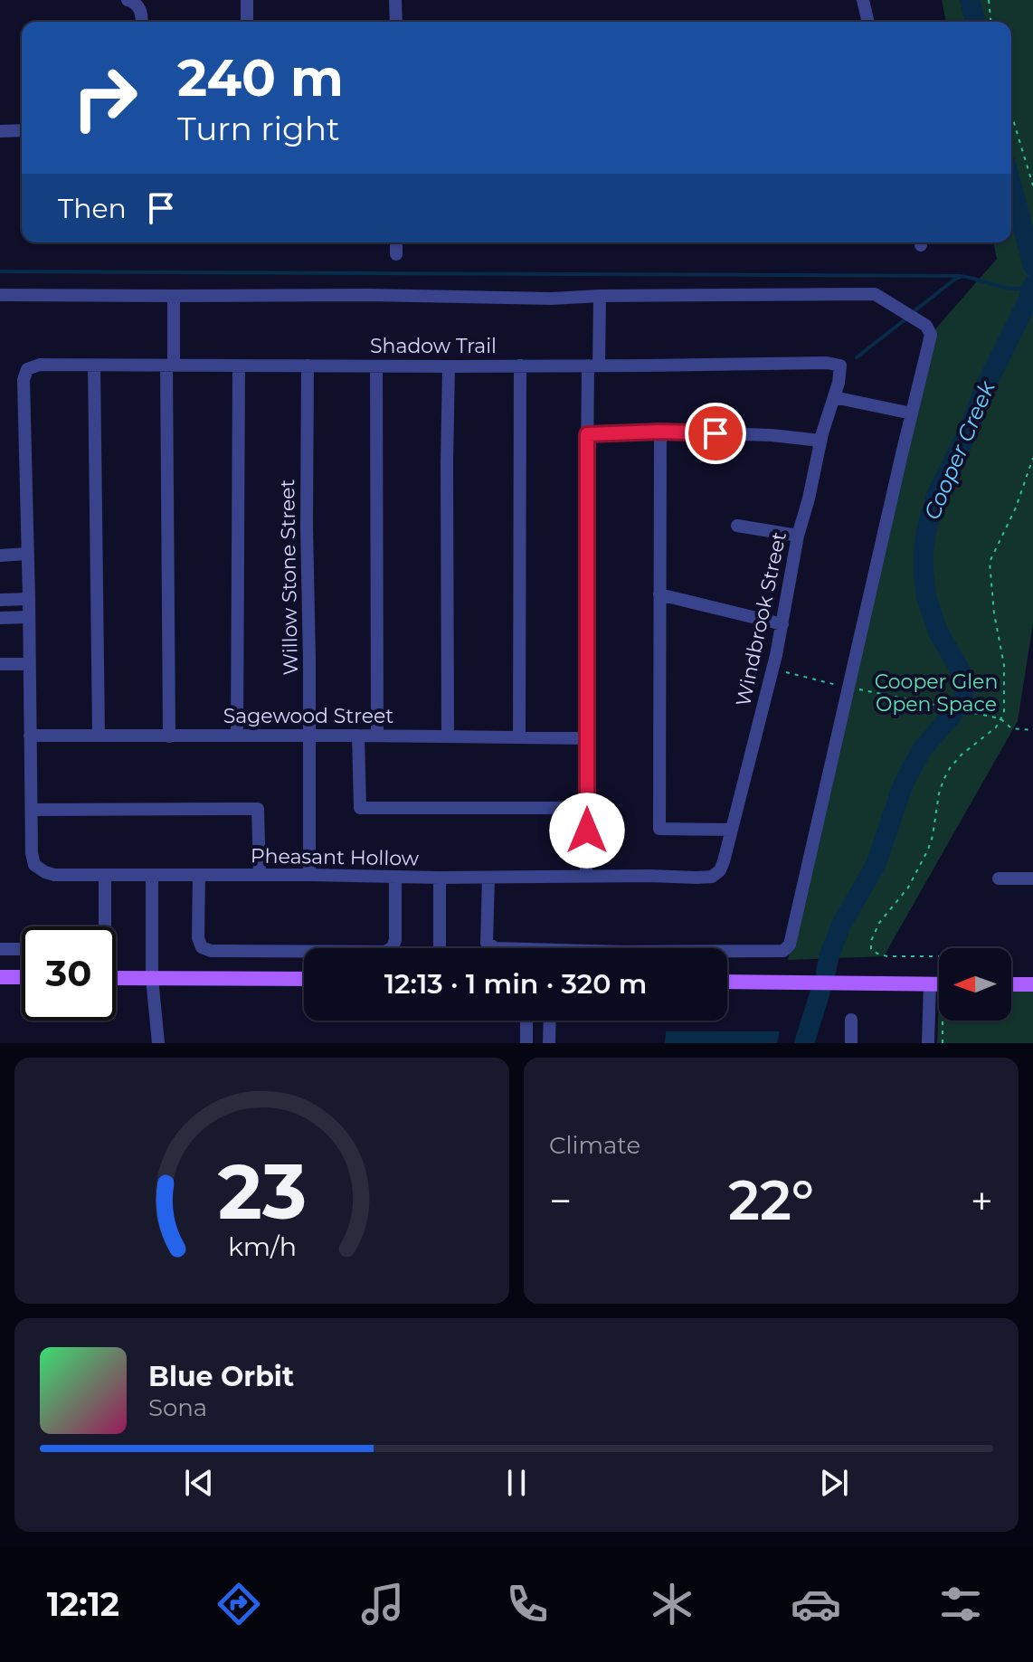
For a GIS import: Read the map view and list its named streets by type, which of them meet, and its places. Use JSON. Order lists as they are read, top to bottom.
{
  "streets": {
    "street": [
      "Shadow Trail",
      "Willow Stone Street",
      "Windbrook Street",
      "Sagewood Street",
      "Pheasant Hollow"
    ]
  },
  "crossings": [
    ["Shadow Trail", "Willow Stone Street"],
    ["Shadow Trail", "Windbrook Street"],
    ["Willow Stone Street", "Sagewood Street"],
    ["Willow Stone Street", "Pheasant Hollow"],
    ["Windbrook Street", "Pheasant Hollow"]
  ],
  "water": ["Cooper Creek"],
  "parks": ["Cooper Glen Open Space"],
  "north": "left",
  "page": {
    "turn": ["240 m", "Turn right"],
    "then": "Then",
    "limit": "30",
    "trip": "12:13 · 1 min · 320 m",
    "tile": "Climate",
    "heat": ["−", "22°", "+"],
    "song": ["Blue Orbit", "Sona"],
    "tabs": "12:12",
    "gauge": ["23", "km/h"]
  }
}
